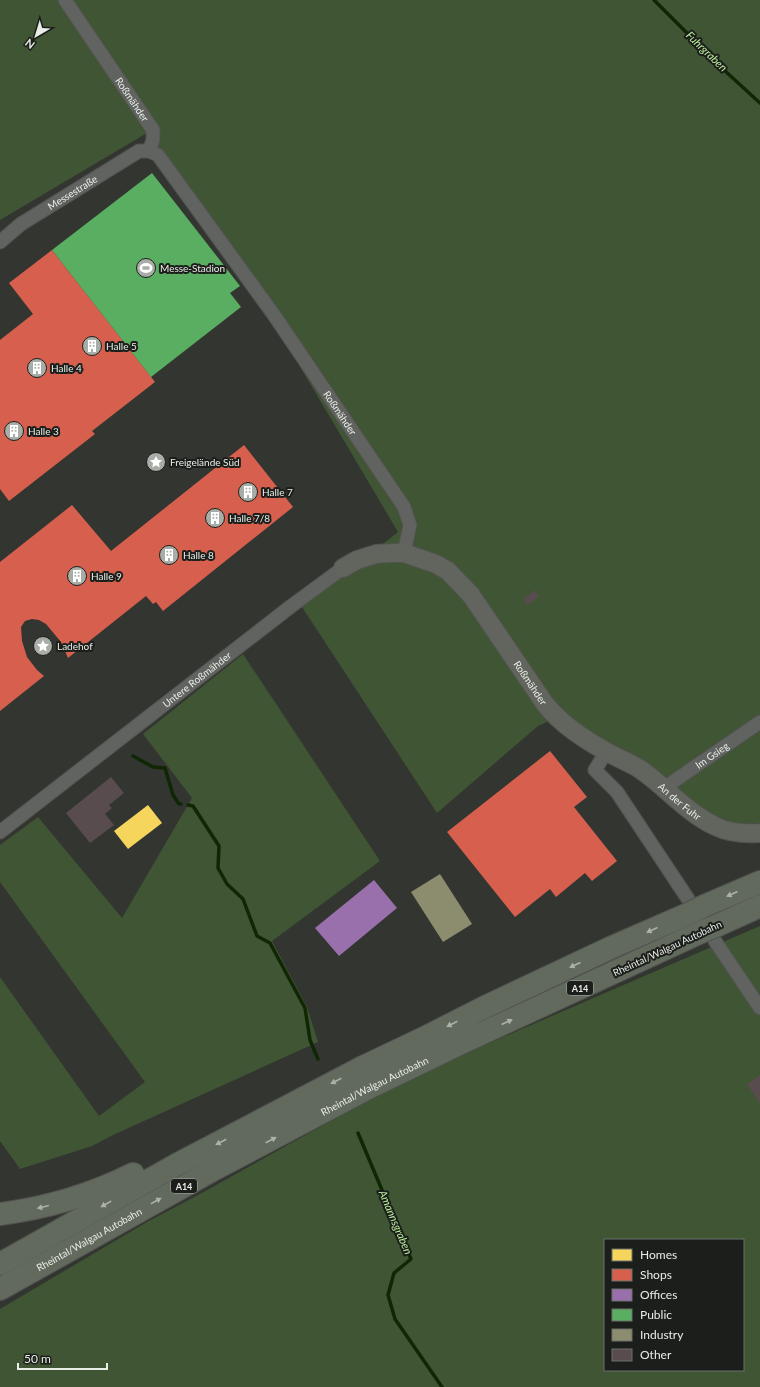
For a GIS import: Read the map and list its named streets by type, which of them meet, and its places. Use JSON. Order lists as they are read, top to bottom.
{
  "streets": {
    "highway": ["Rheintal/Walgau Autobahn", "A14"],
    "main road": ["Roßmähder", "Untere Roßmähder", "An der Fuhr"],
    "street": ["Messestraße", "Im Gsieg"]
  },
  "crossings": [
    ["Roßmähder", "Messestraße"],
    ["Roßmähder", "Untere Roßmähder"],
    ["Roßmähder", "An der Fuhr"],
    ["Im Gsieg", "An der Fuhr"]
  ],
  "water": ["Fuhrgraben", "Amannsgraben"],
  "places": {
    "sports": ["Messe-Stadion"],
    "building": [
      "Halle 5",
      "Halle 4",
      "Halle 3",
      "Halle 7",
      "Halle 7/8",
      "Halle 8",
      "Halle 9"
    ],
    "place": ["Freigelände Süd", "Ladehof"]
  },
  "legend": [
    "Homes",
    "Shops",
    "Offices",
    "Public",
    "Industry",
    "Other"
  ],
  "scale_bar": "50 m",
  "north": "bottom left"
}
